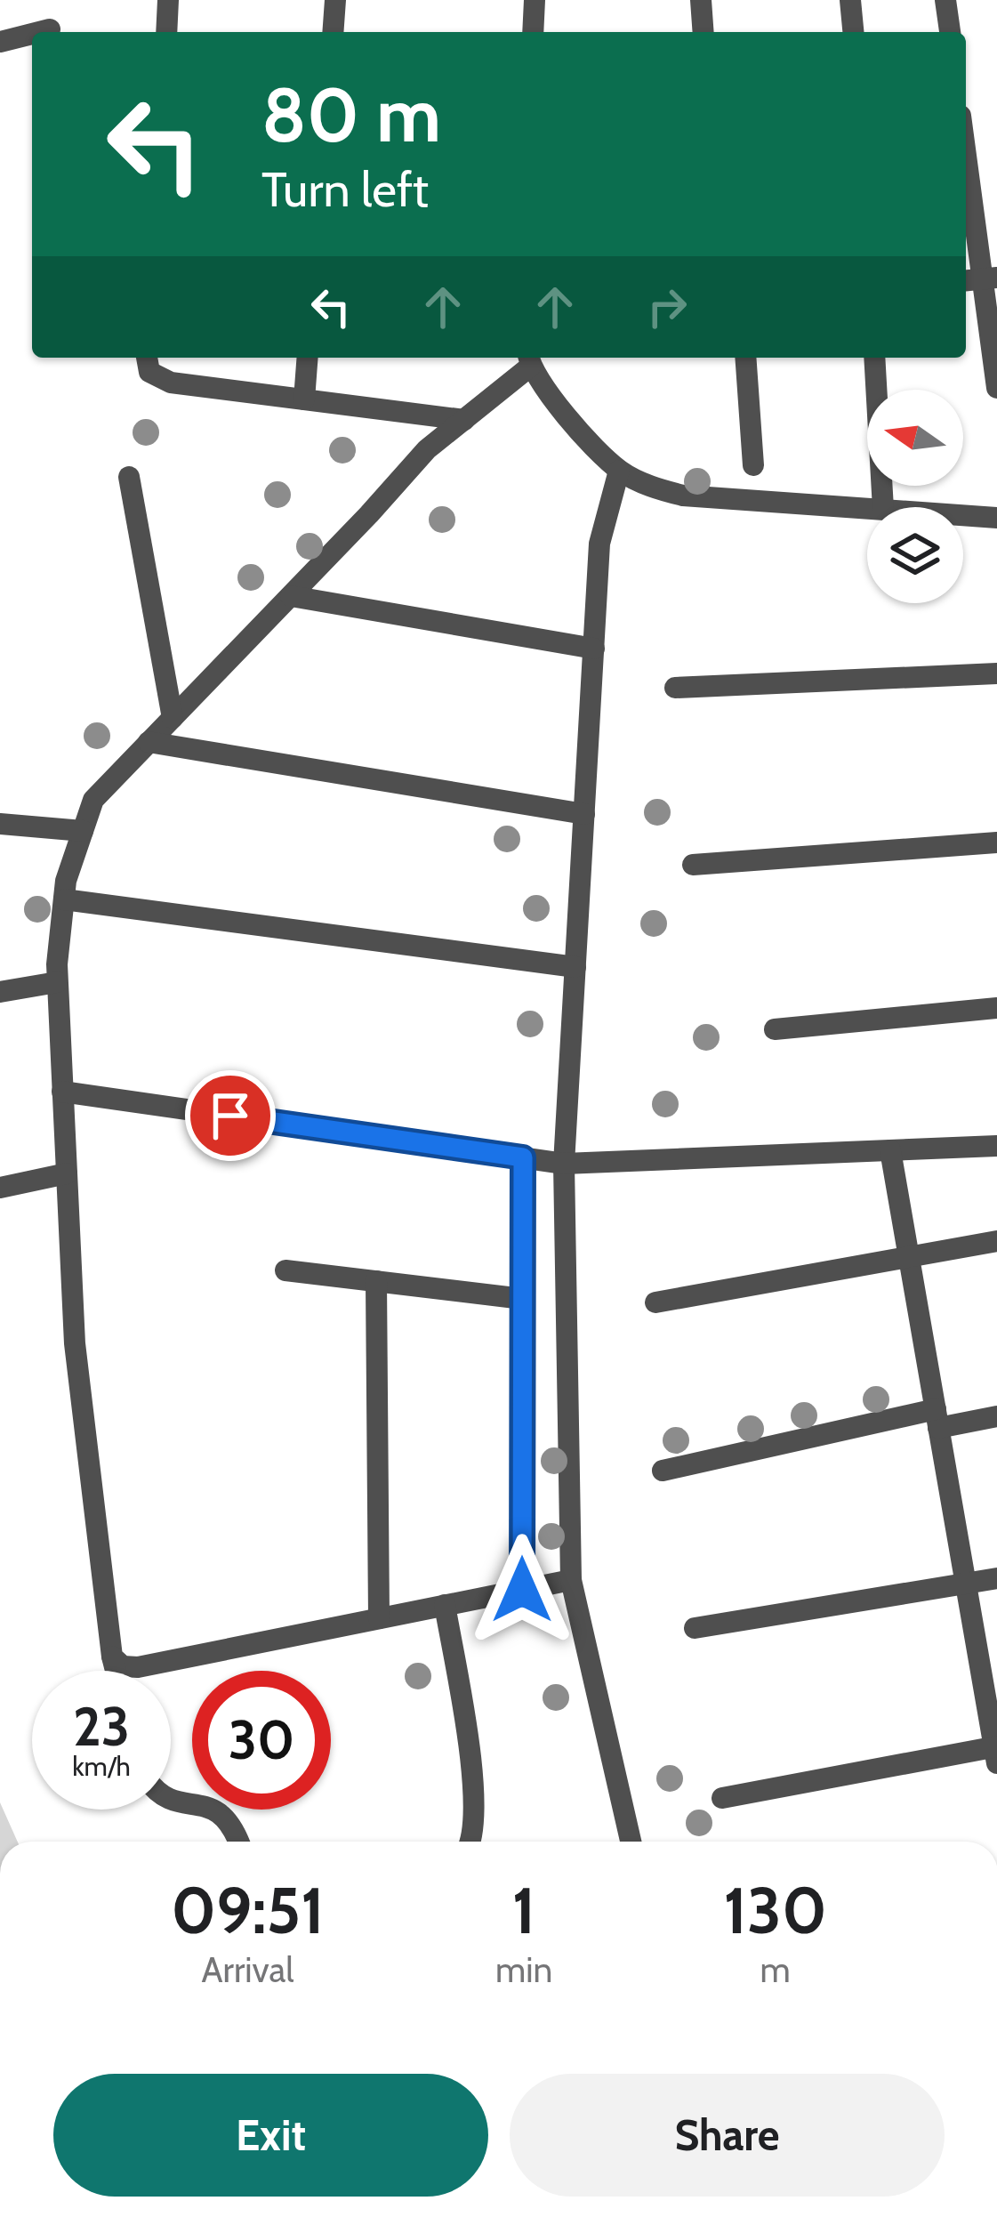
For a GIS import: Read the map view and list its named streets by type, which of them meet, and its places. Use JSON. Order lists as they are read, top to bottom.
{
  "north": "left",
  "page": {
    "turn": ["80 m", "Turn left"],
    "speed": "23 km/h",
    "limit": "30",
    "eta": [
      "09:51",
      "Arrival",
      "1",
      "min",
      "130",
      "m"
    ],
    "buttons": ["Exit", "Share"]
  }
}
